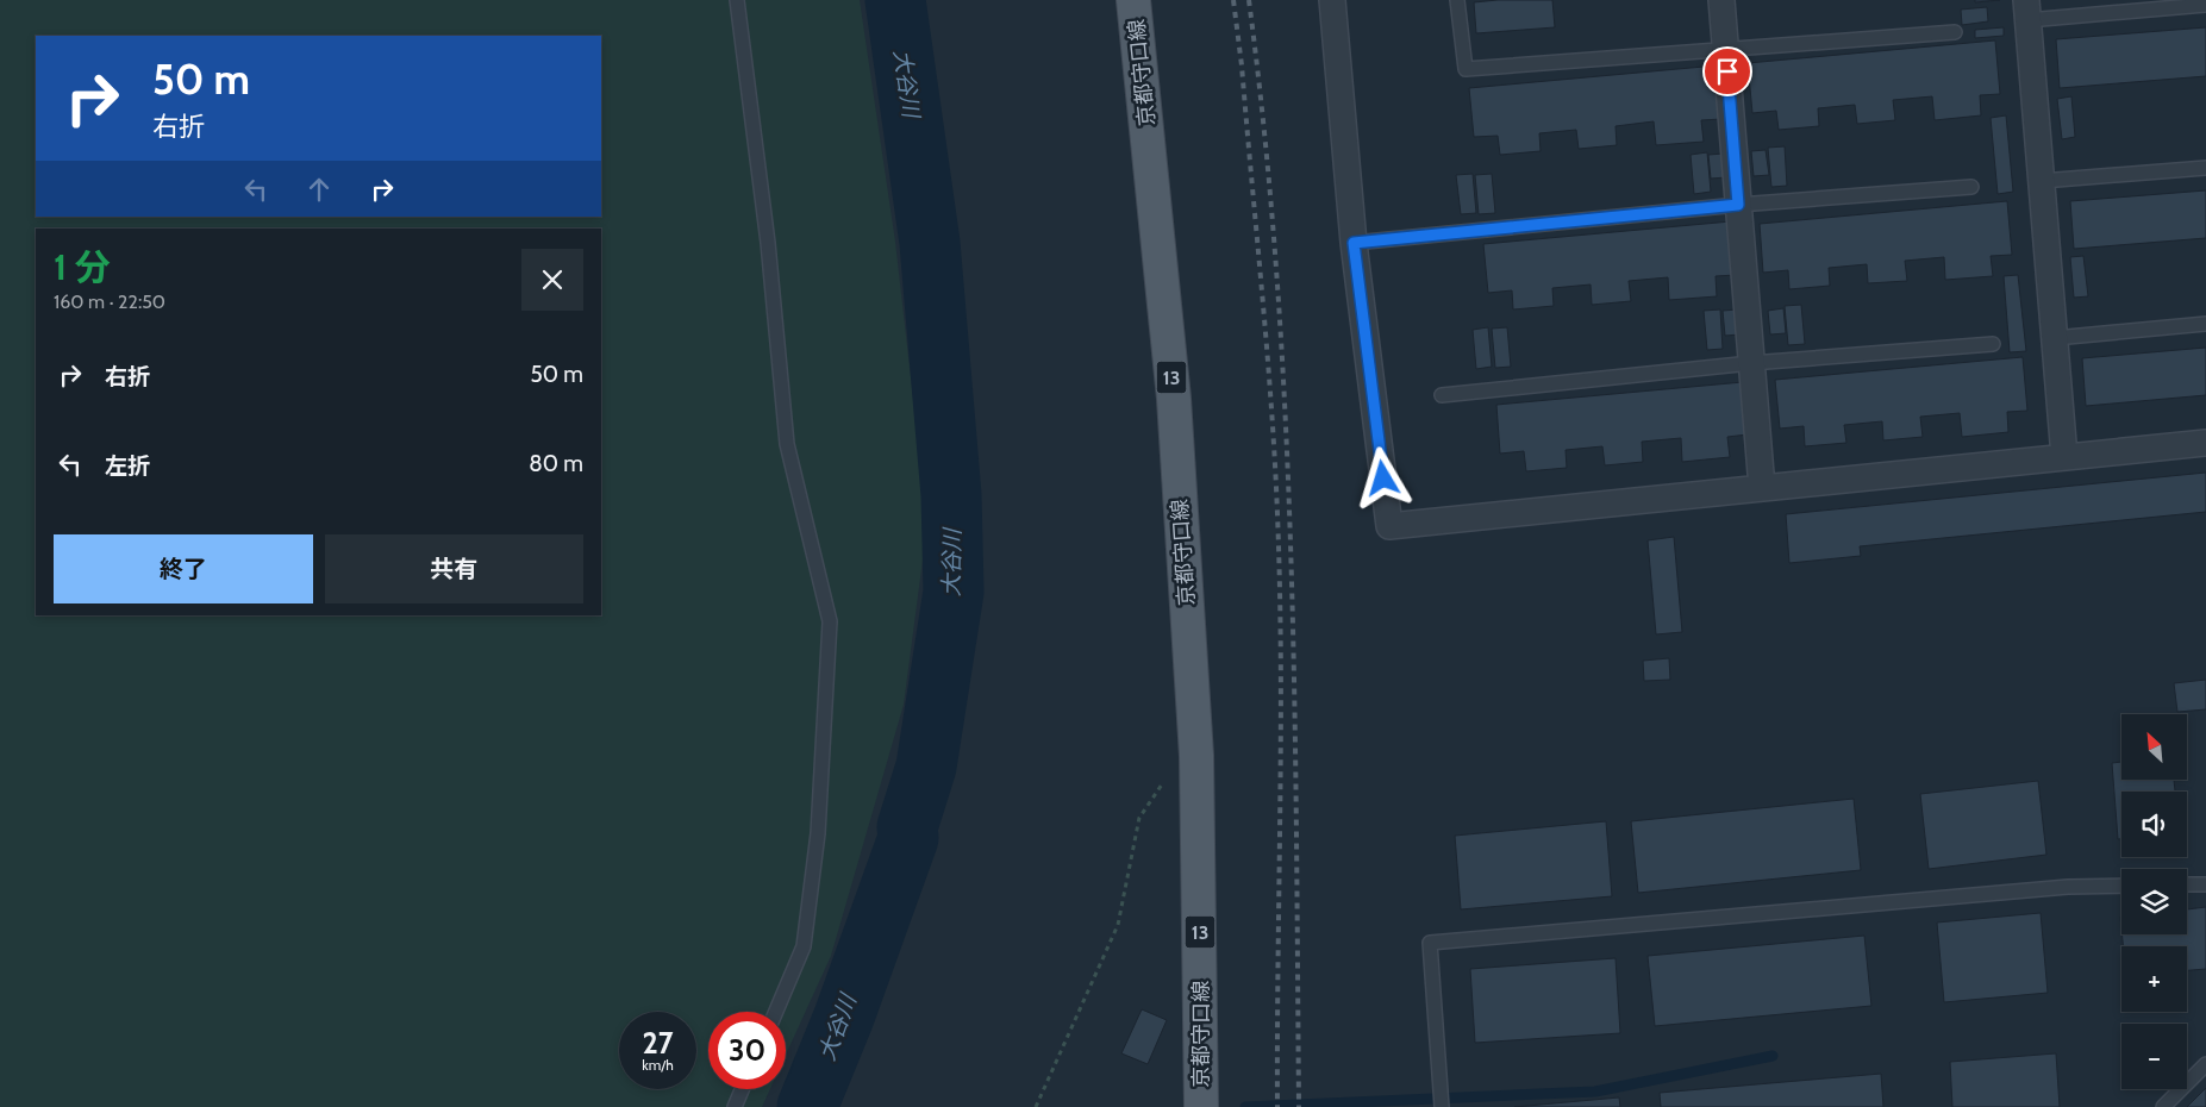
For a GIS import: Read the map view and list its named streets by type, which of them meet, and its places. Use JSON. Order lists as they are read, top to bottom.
{
  "streets": {
    "main road": ["京都守口線", "13"]
  },
  "water": ["大谷川"],
  "north": "top left",
  "page": {
    "turn": ["50 m", "右折"],
    "heading": ["1 分", "160 m · 22:50"],
    "list": [
      {
        "name": "右折",
        "value": "50 m"
      },
      {
        "name": "左折",
        "value": "80 m"
      }
    ],
    "buttons": ["終了", "共有"],
    "map_buttons": ["+", "−"],
    "speed": "27 km/h",
    "limit": "30"
  }
}
